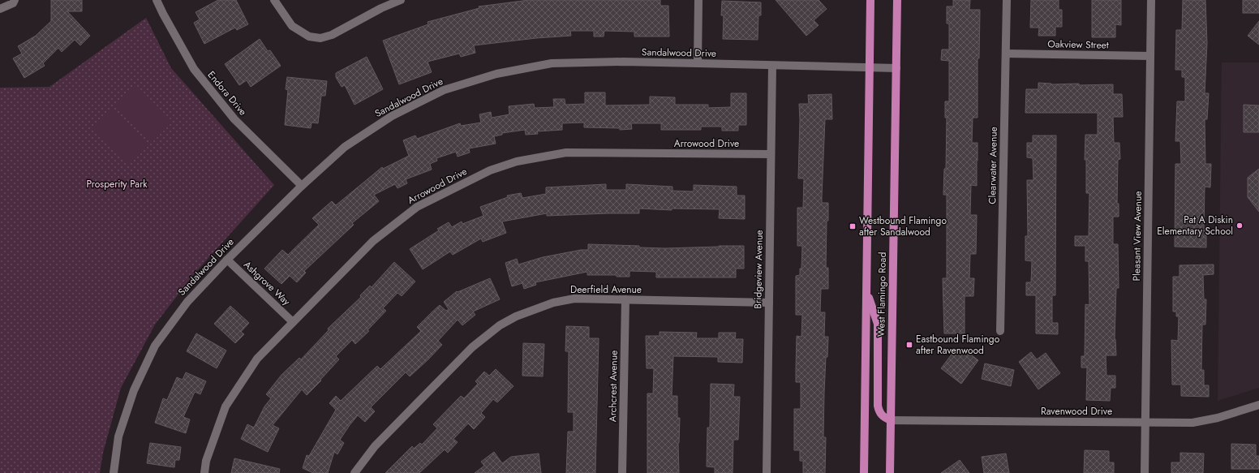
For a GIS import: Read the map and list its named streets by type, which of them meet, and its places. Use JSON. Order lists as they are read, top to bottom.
{
  "streets": {
    "main road": ["West Flamingo Road"],
    "street": [
      "Oakview Street",
      "Sandalwood Drive",
      "Endora Drive",
      "Arrowood Drive",
      "Clearwater Avenue",
      "Pleasant View Avenue",
      "Bridgeview Avenue",
      "Ashgrove Way",
      "Deerfield Avenue",
      "Archcrest Avenue",
      "Ravenwood Drive"
    ]
  },
  "crossings": [
    ["Oakview Street", "Clearwater Avenue"],
    ["Oakview Street", "Pleasant View Avenue"],
    ["Sandalwood Drive", "Endora Drive"],
    ["Sandalwood Drive", "Bridgeview Avenue"],
    ["Sandalwood Drive", "Ashgrove Way"],
    ["Sandalwood Drive", "West Flamingo Road"],
    ["Arrowood Drive", "Bridgeview Avenue"],
    ["Arrowood Drive", "Ashgrove Way"],
    ["Pleasant View Avenue", "Ravenwood Drive"],
    ["Bridgeview Avenue", "Deerfield Avenue"],
    ["Deerfield Avenue", "Archcrest Avenue"],
    ["West Flamingo Road", "Ravenwood Drive"]
  ],
  "parks": ["Prosperity Park"],
  "places": {
    "other": ["Pat A Diskin Elementary School"],
    "transit": ["Westbound Flamingo after Sandalwood", "Eastbound Flamingo after Ravenwood"]
  }
}
